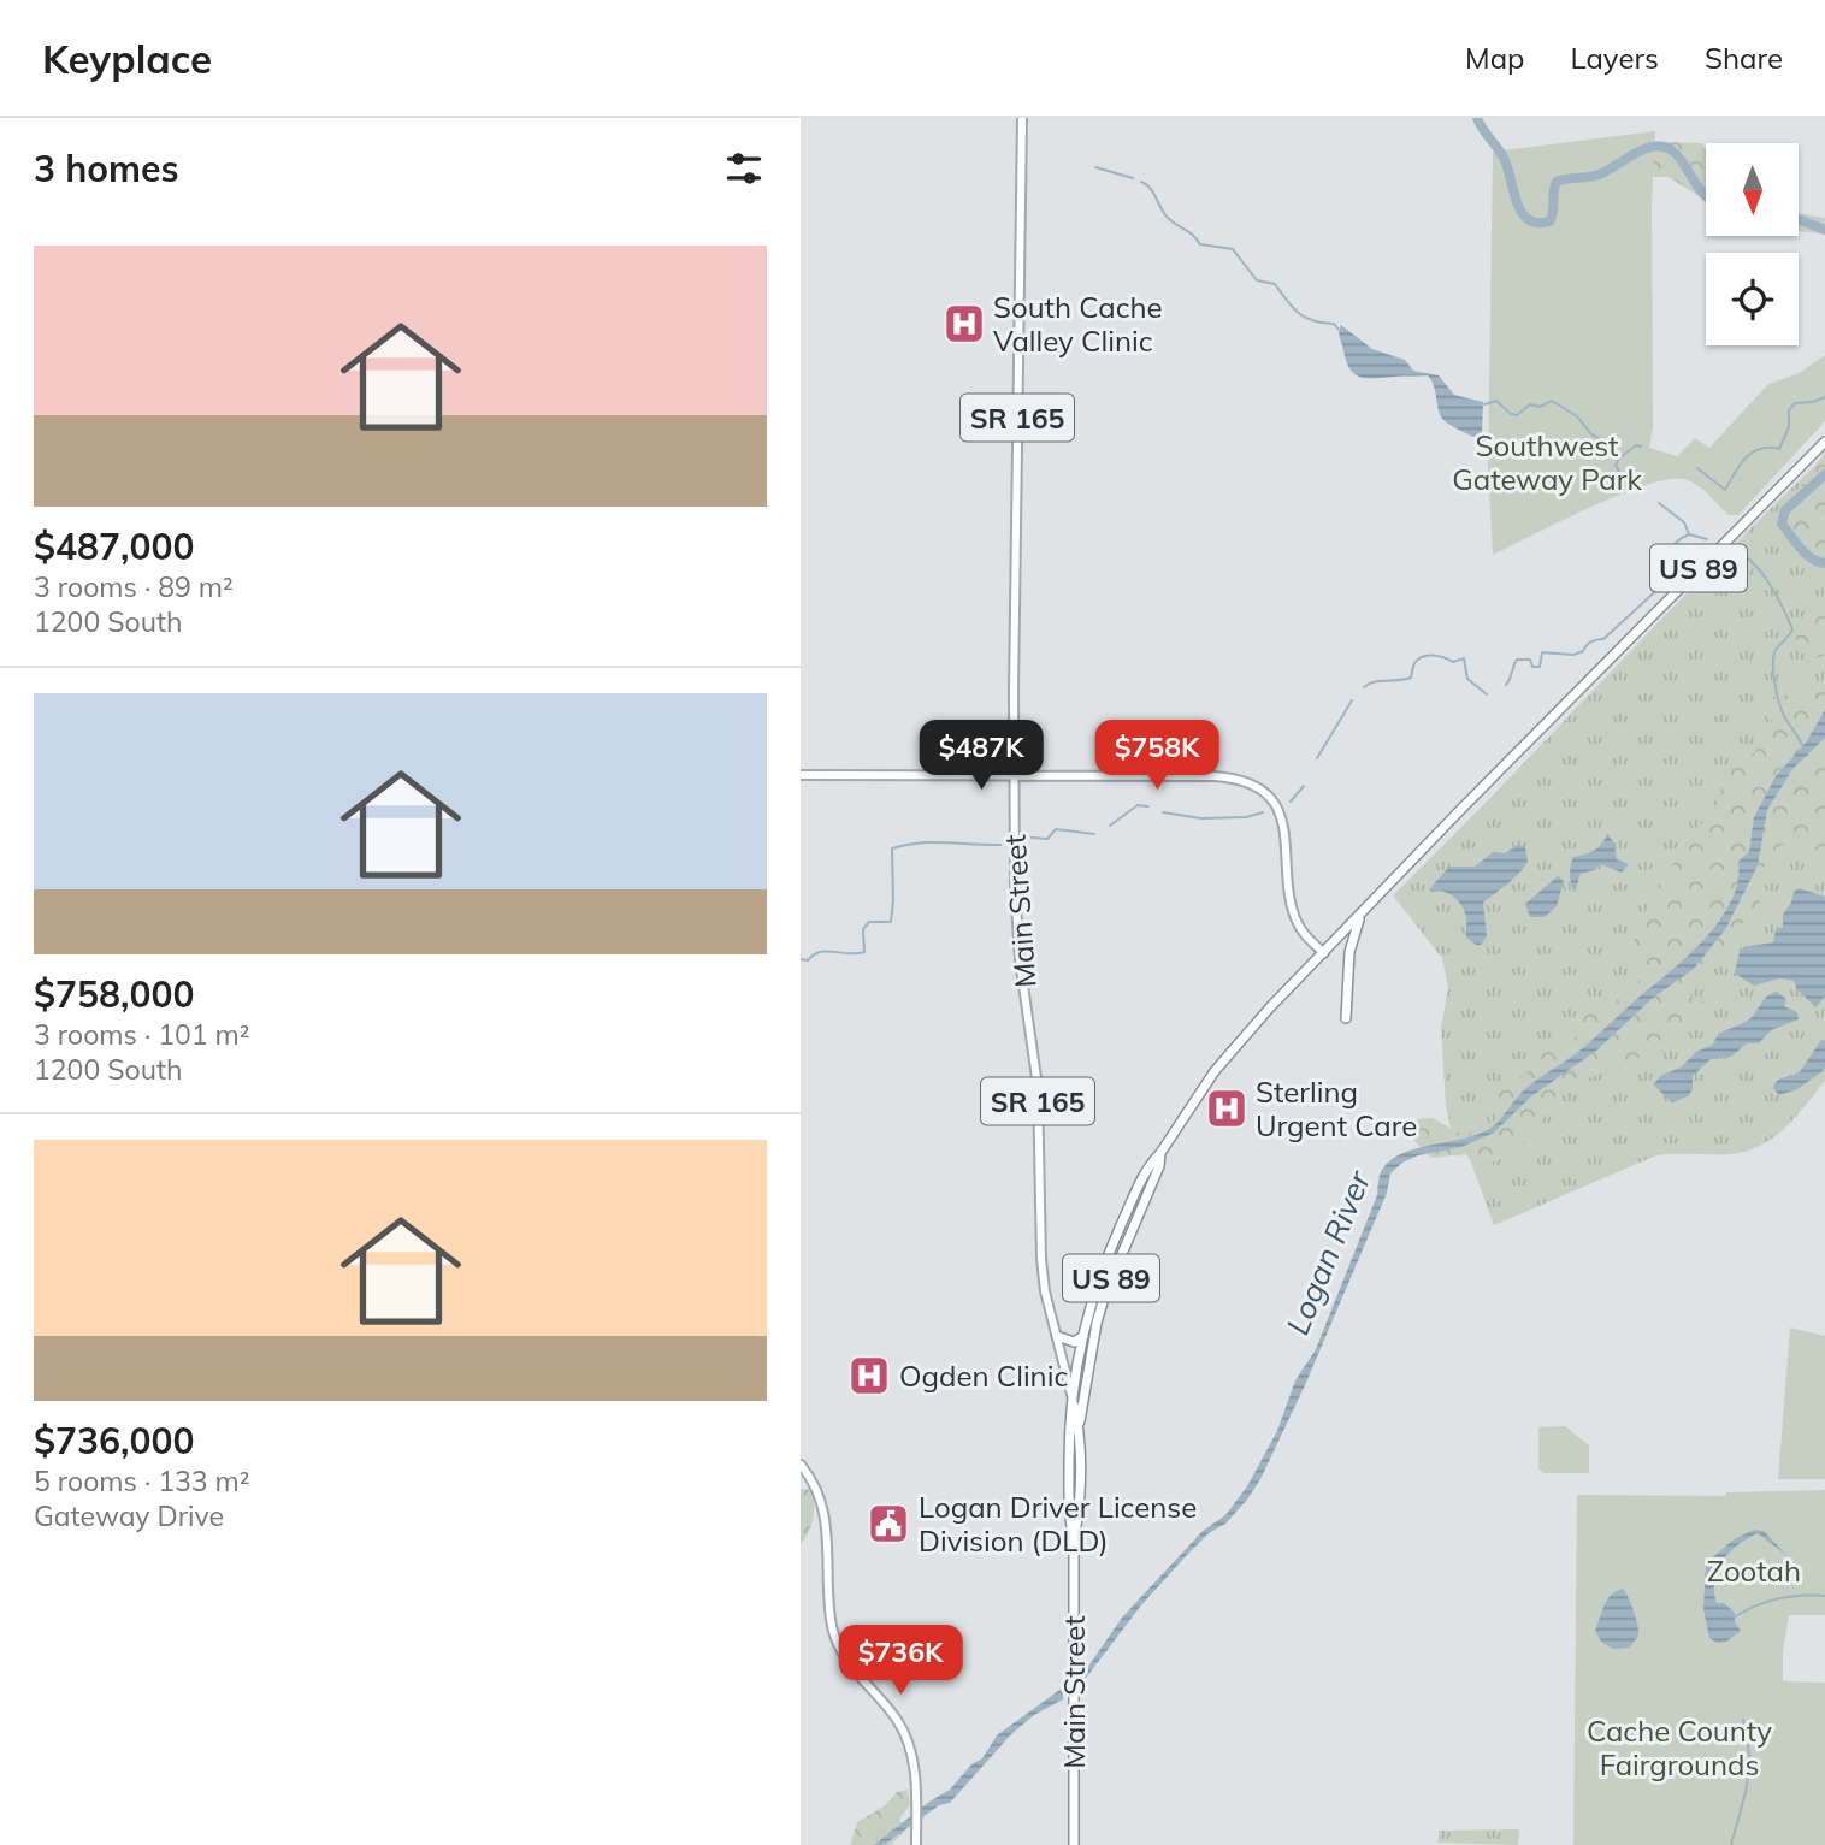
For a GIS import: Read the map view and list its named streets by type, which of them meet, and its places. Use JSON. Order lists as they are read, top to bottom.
{
  "streets": {
    "highway": ["US 89", "Main Street"],
    "main road": ["SR 165"]
  },
  "crossings": [
    ["US 89", "Main Street"]
  ],
  "water": ["Logan River"],
  "parks": ["Southwest Gateway Park", "Zootah", "Cache County Fairgrounds"],
  "places": {
    "hospital": ["South Cache Valley Clinic", "Sterling Urgent Care", "Ogden Clinic"],
    "public building": ["Logan Driver License Division (DLD)"]
  },
  "north": "bottom",
  "page": {
    "header": "Keyplace",
    "nav": ["Map", "Layers", "Share"],
    "heading": "3 homes",
    "list": [
      {
        "name": "$487,000",
        "note": "3 rooms · 89 m² · 1200 South"
      },
      {
        "name": "$758,000",
        "note": "3 rooms · 101 m² · 1200 South"
      },
      {
        "name": "$736,000",
        "note": "5 rooms · 133 m² · Gateway Drive"
      }
    ],
    "price": ["$487K", "$758K", "$736K"]
  }
}
